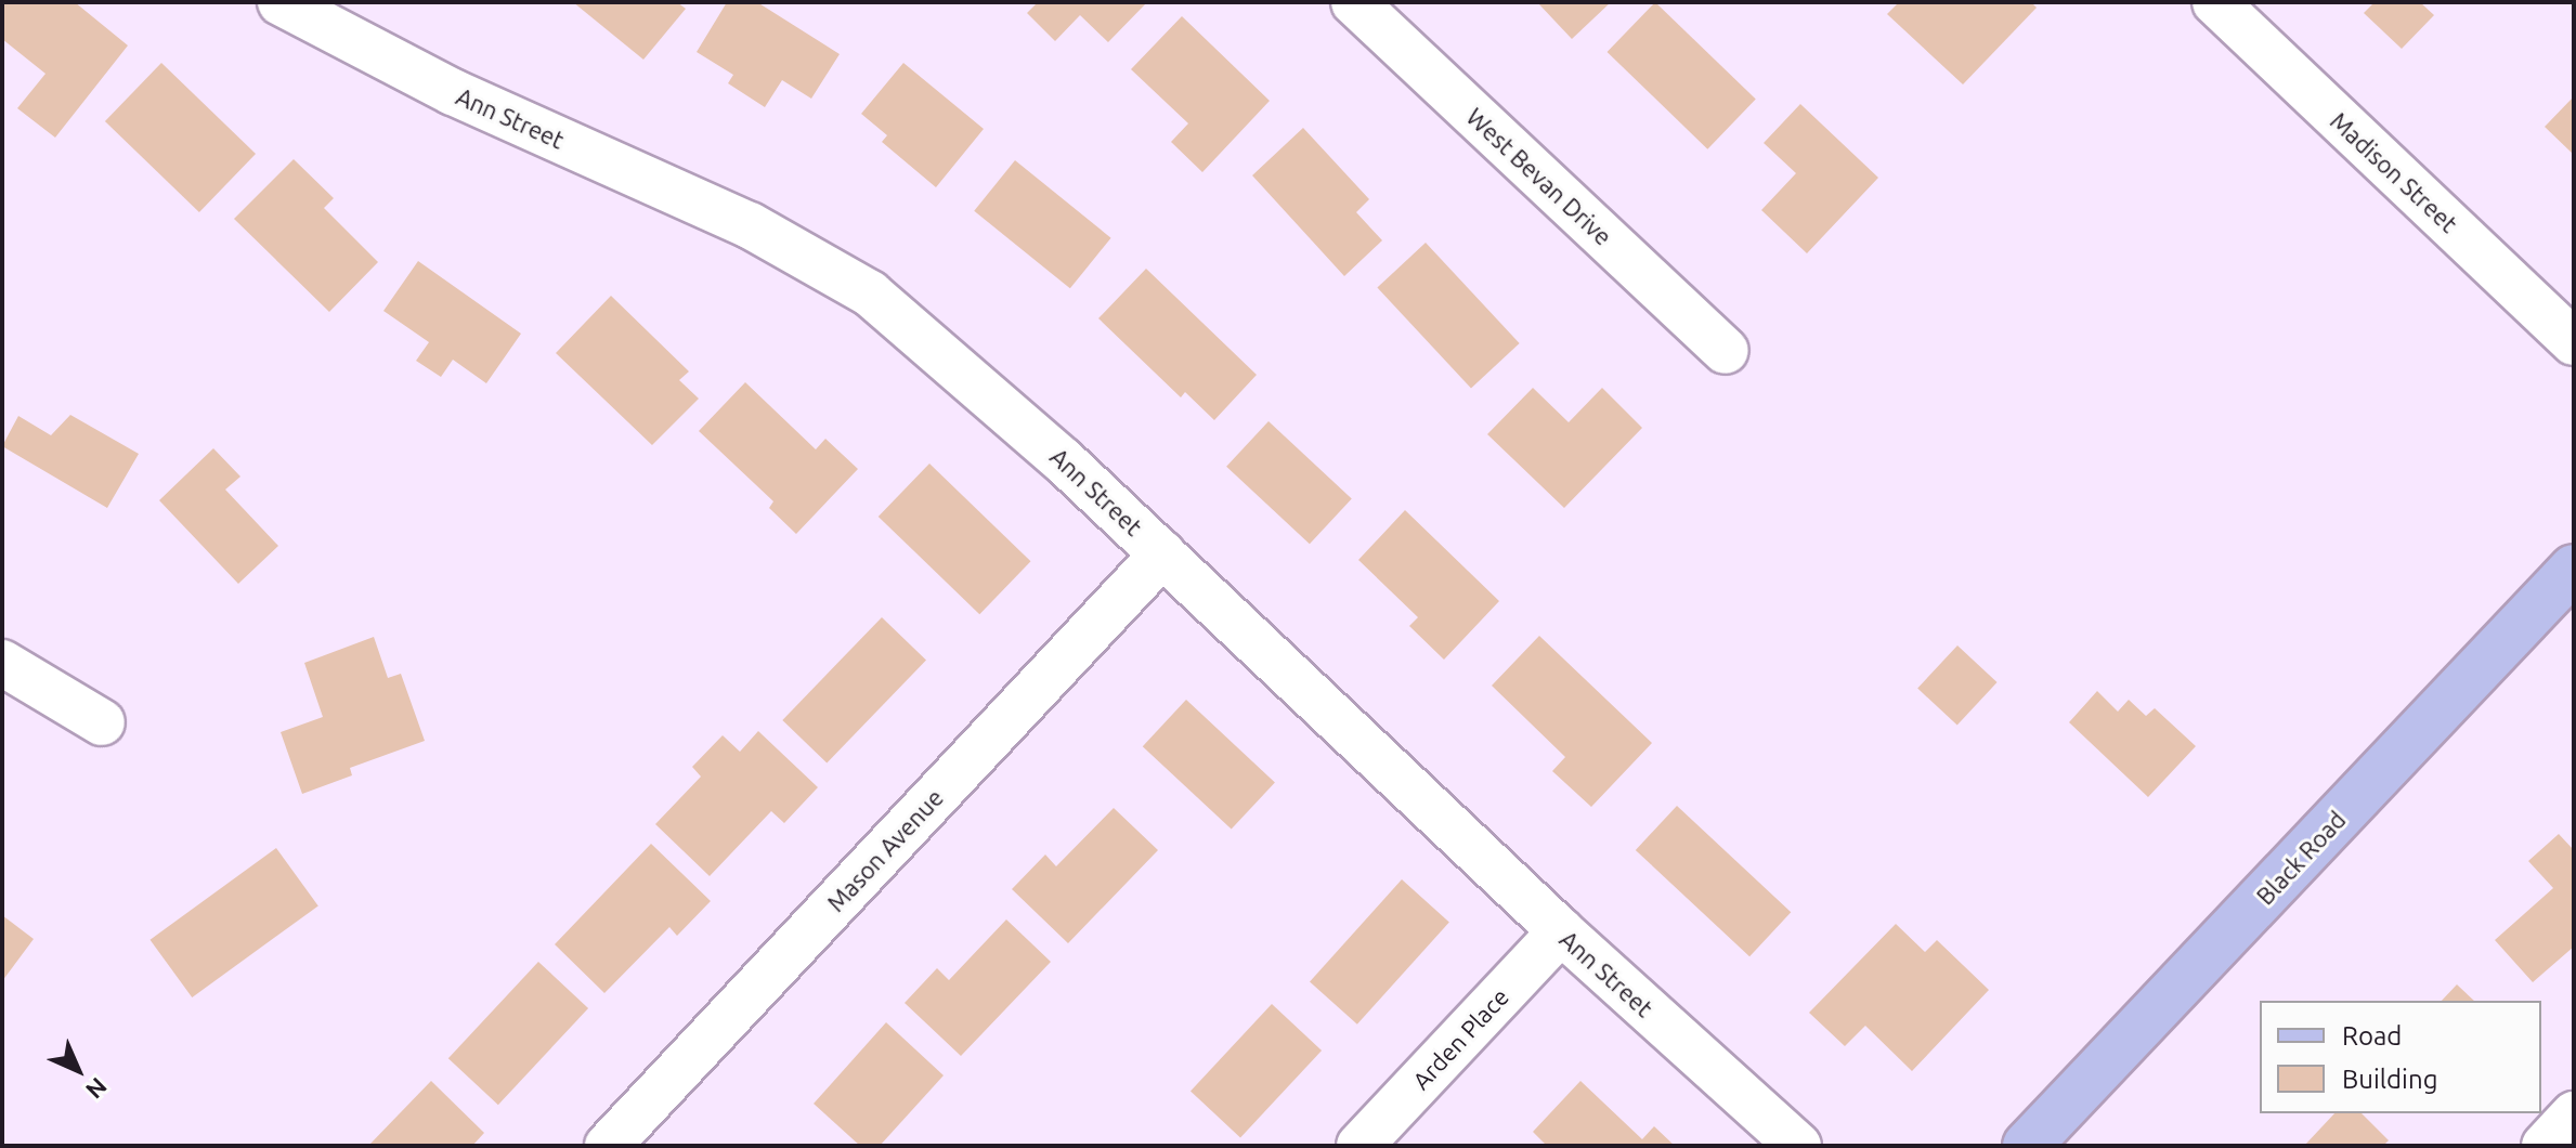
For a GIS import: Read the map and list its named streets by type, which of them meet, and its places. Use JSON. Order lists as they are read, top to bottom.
{
  "streets": {
    "main road": ["Black Road"],
    "street": [
      "Ann Street",
      "Madison Street",
      "West Bevan Drive",
      "Mason Avenue",
      "Arden Place"
    ]
  },
  "crossings": [
    ["Ann Street", "Mason Avenue"],
    ["Ann Street", "Arden Place"]
  ],
  "legend": ["Road", "Building"],
  "north": "bottom right"
}
